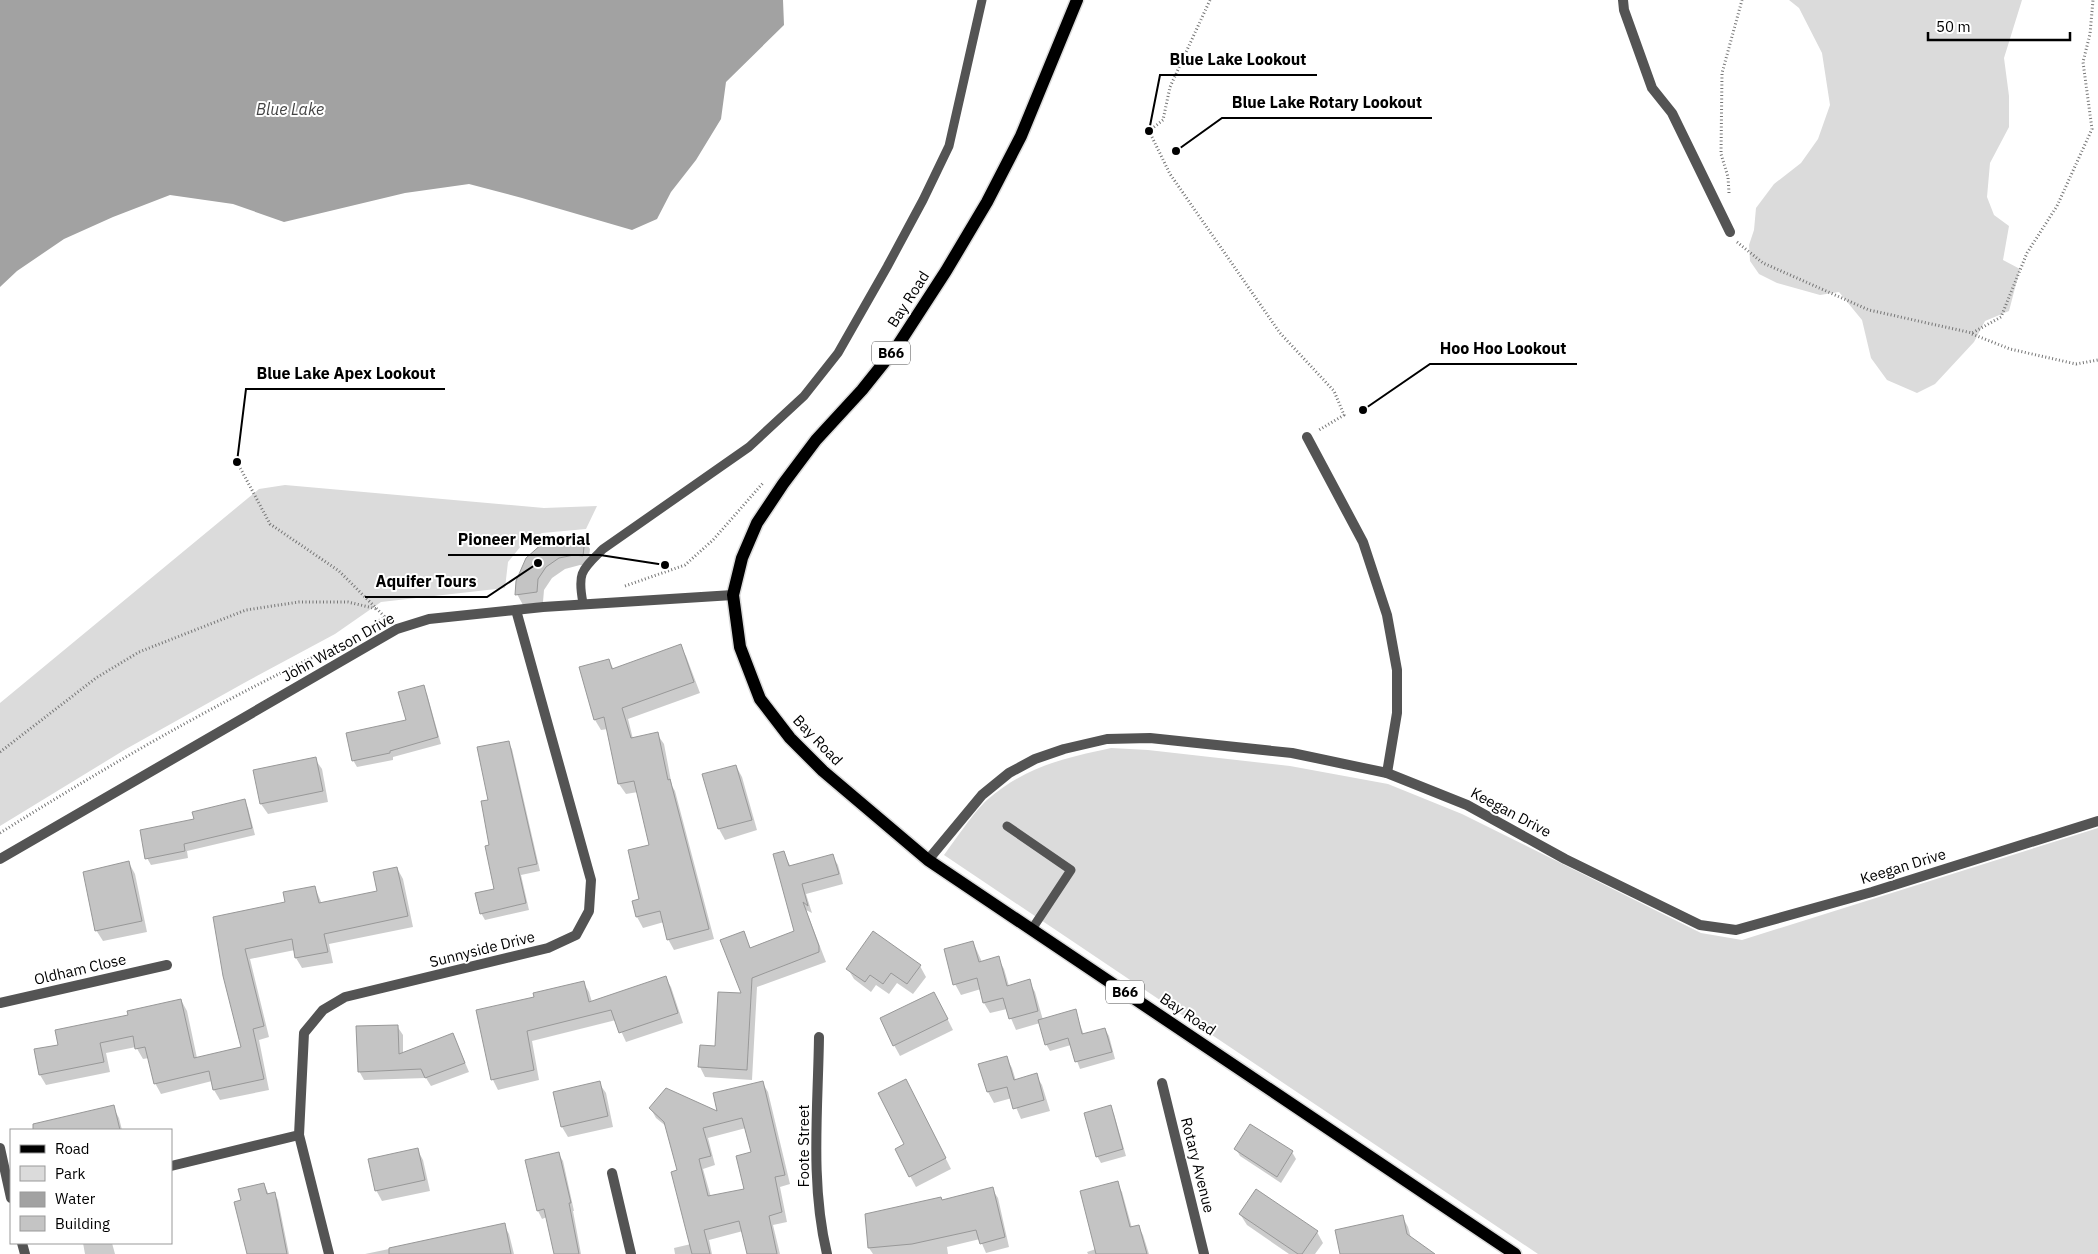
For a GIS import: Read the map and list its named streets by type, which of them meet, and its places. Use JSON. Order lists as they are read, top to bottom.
{
  "streets": {
    "main road": ["Bay Road", "B66"],
    "street": [
      "John Watson Drive",
      "Keegan Drive",
      "Sunnyside Drive",
      "Oldham Close",
      "Foote Street",
      "Rotary Avenue"
    ]
  },
  "crossings": [
    ["Bay Road", "John Watson Drive"],
    ["Bay Road", "Keegan Drive"],
    ["John Watson Drive", "Sunnyside Drive"]
  ],
  "water": ["Blue Lake"],
  "places": [
    "Blue Lake Lookout",
    "Blue Lake Rotary Lookout",
    "Hoo Hoo Lookout",
    "Blue Lake Apex Lookout",
    "Aquifer Tours",
    "Pioneer Memorial"
  ],
  "legend": [
    "Road",
    "Park",
    "Water",
    "Building"
  ],
  "scale_bar": "50 m"
}
